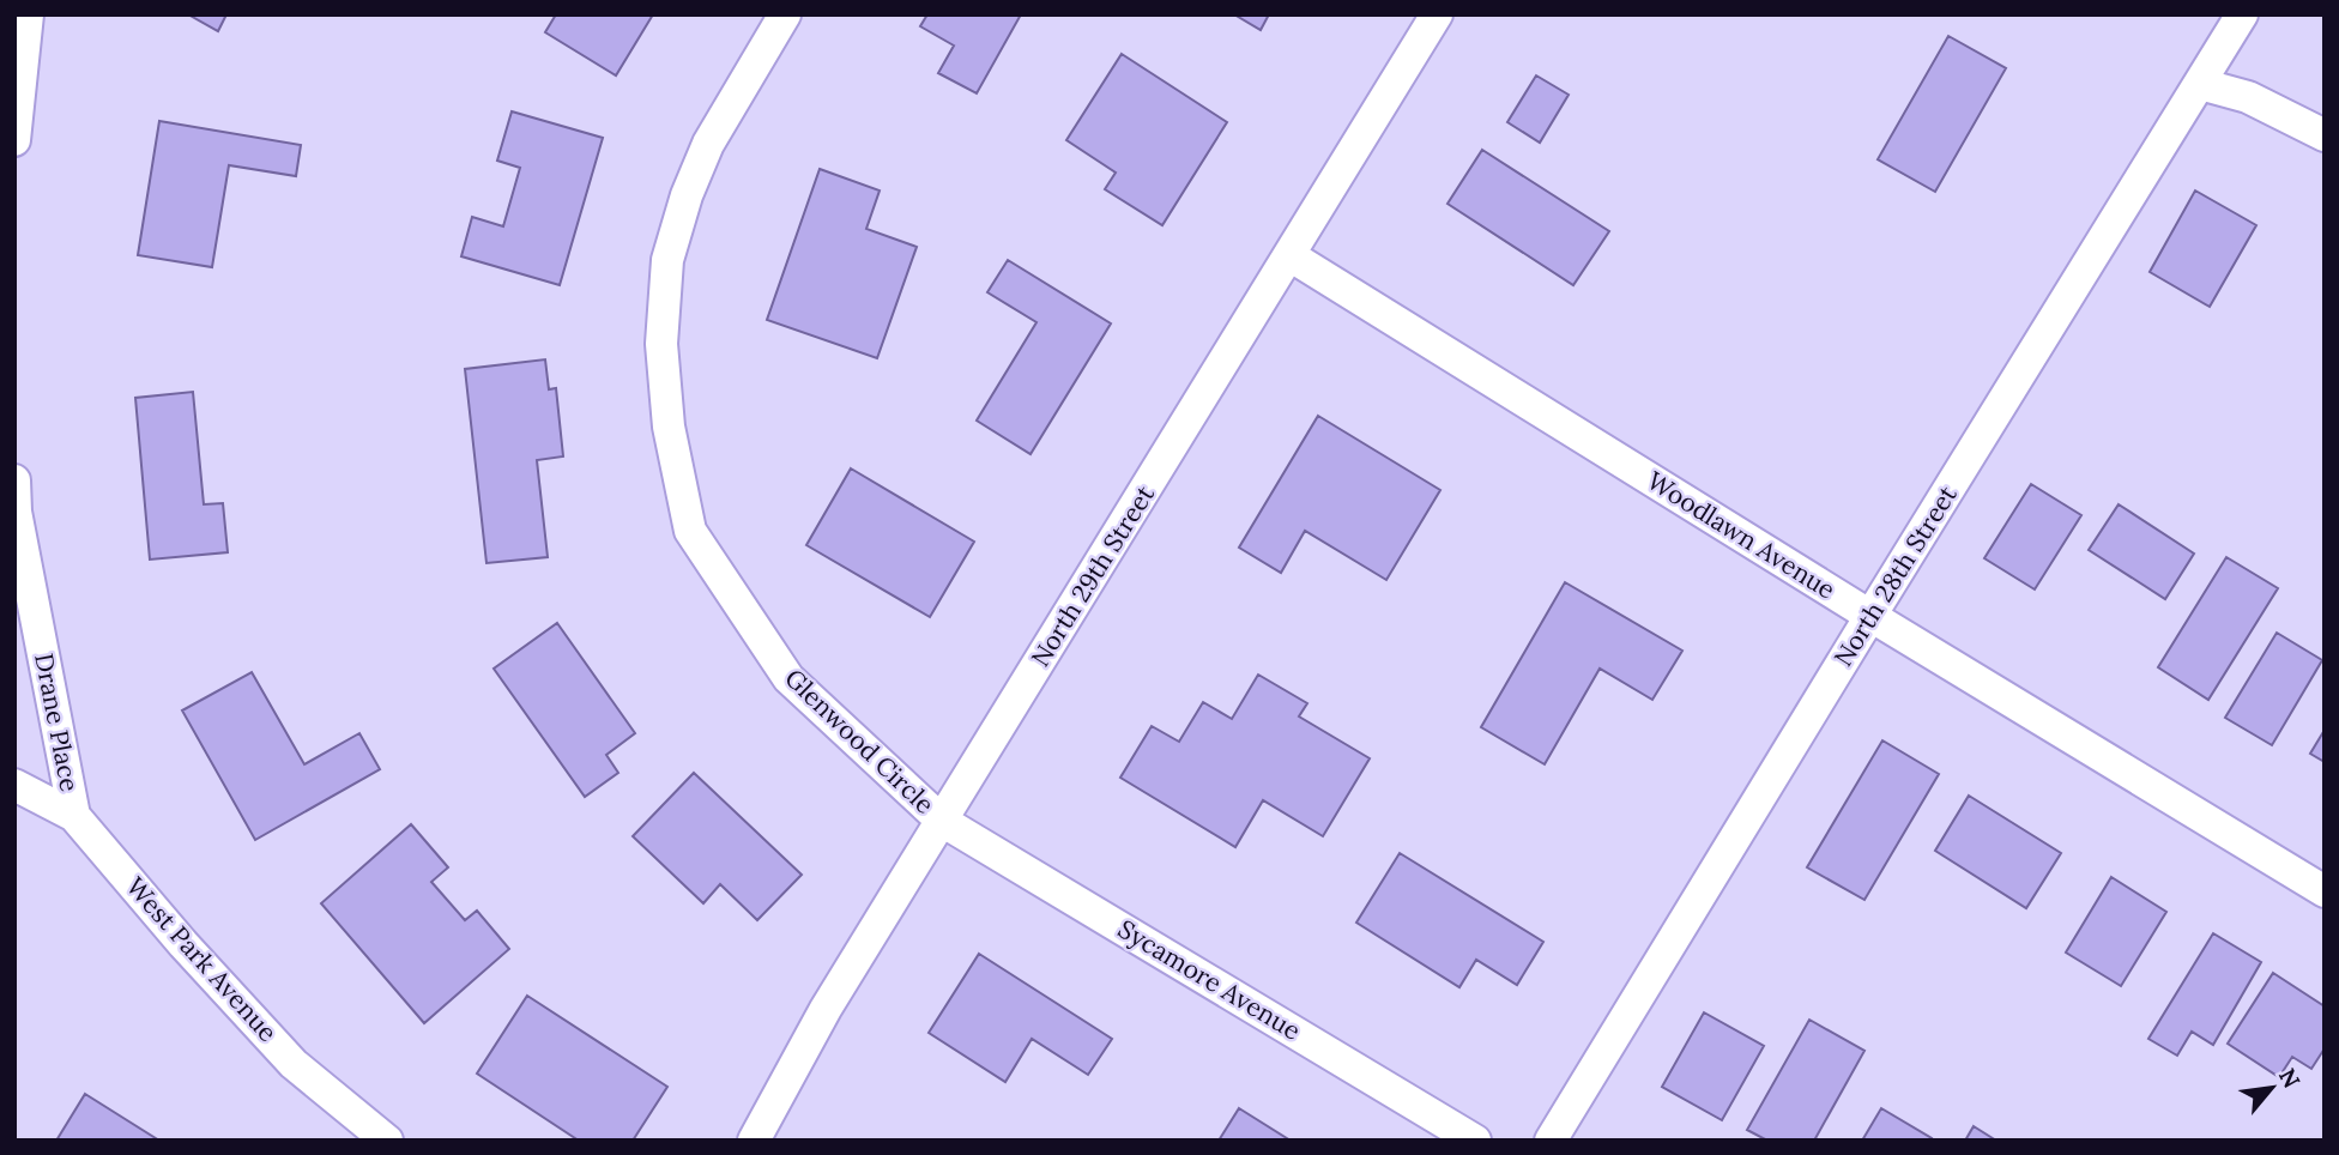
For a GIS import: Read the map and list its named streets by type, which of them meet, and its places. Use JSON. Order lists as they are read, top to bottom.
{
  "streets": {
    "street": [
      "Woodlawn Avenue",
      "North 29th Street",
      "North 28th Street",
      "Drane Place",
      "Glenwood Circle",
      "West Park Avenue",
      "Sycamore Avenue"
    ]
  },
  "crossings": [
    ["Woodlawn Avenue", "North 29th Street"],
    ["Woodlawn Avenue", "North 28th Street"],
    ["North 29th Street", "Glenwood Circle"],
    ["North 29th Street", "Sycamore Avenue"],
    ["Drane Place", "West Park Avenue"],
    ["Glenwood Circle", "Sycamore Avenue"]
  ],
  "north": "top right"
}
